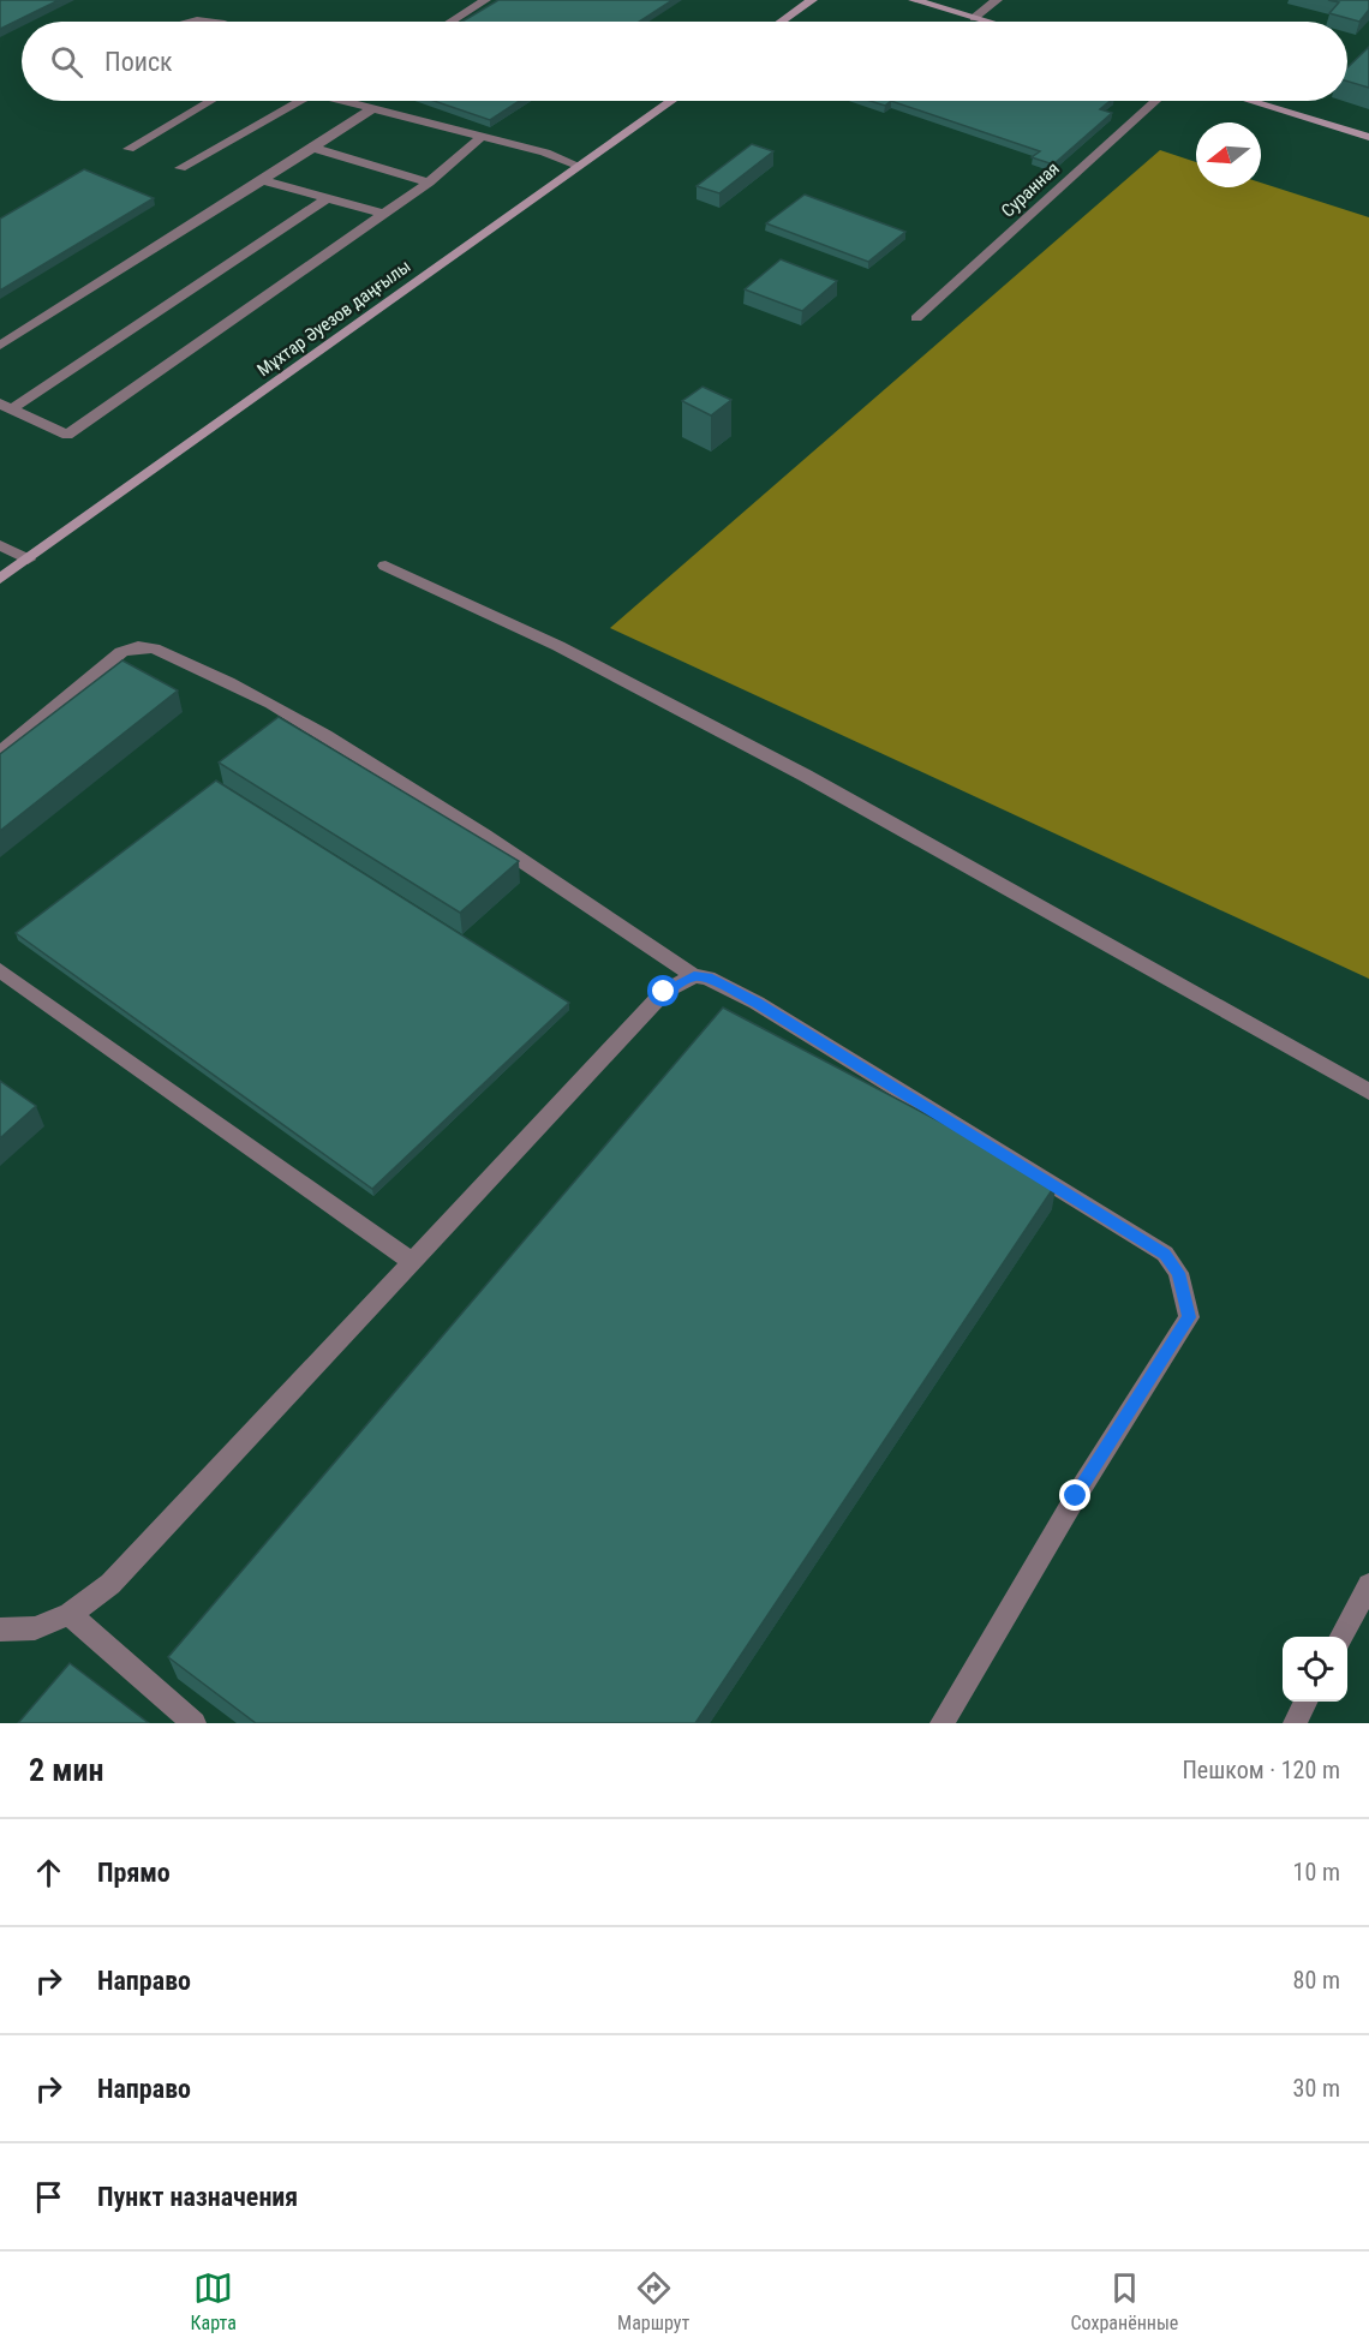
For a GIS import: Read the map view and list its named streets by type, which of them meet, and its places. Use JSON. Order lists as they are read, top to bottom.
{
  "streets": {
    "main road": ["Мұхтар Әуезов даңғылы"],
    "street": ["Суранная"]
  },
  "north": "left",
  "page": {
    "search": "Поиск",
    "heading": ["2 мин", "Пешком · 120 m"],
    "list": [
      ["Прямо", "10 m"],
      ["Направо", "80 m"],
      ["Направо", "30 m"],
      "Пункт назначения"
    ],
    "nav": ["Карта", "Маршрут", "Сохранённые"]
  }
}
